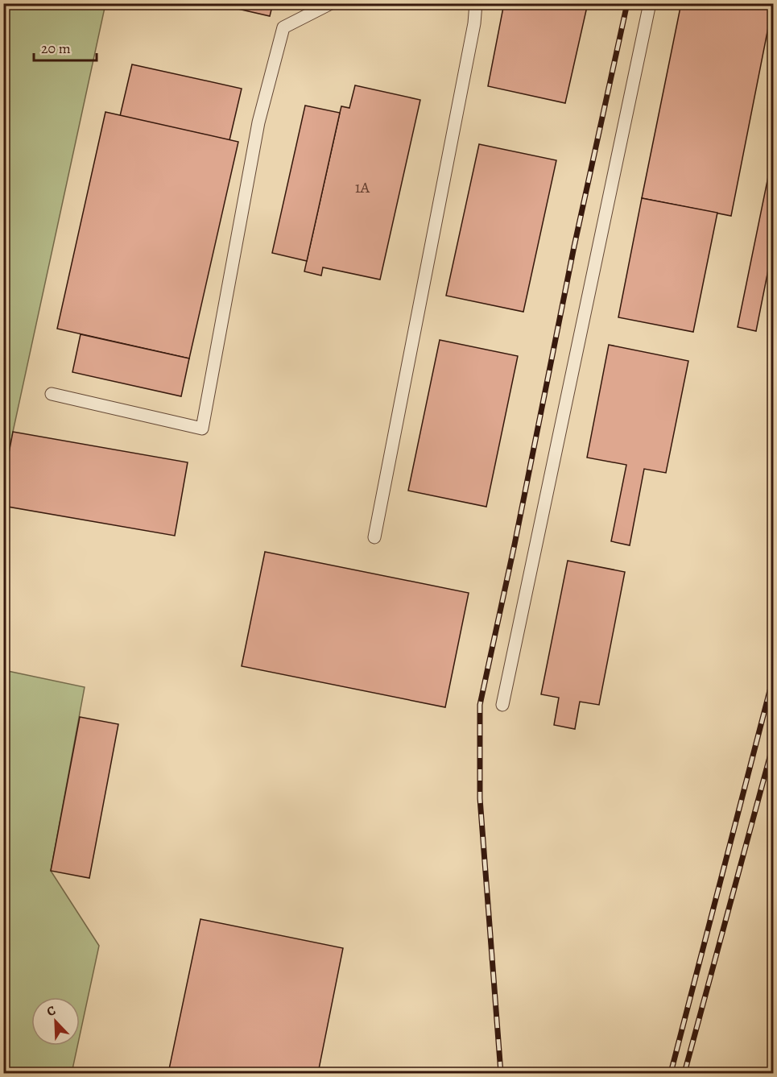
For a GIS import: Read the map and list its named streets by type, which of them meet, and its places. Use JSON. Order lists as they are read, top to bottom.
{
  "house_numbers": ["1А"],
  "scale_bar": "20 m",
  "north": "top left"
}
